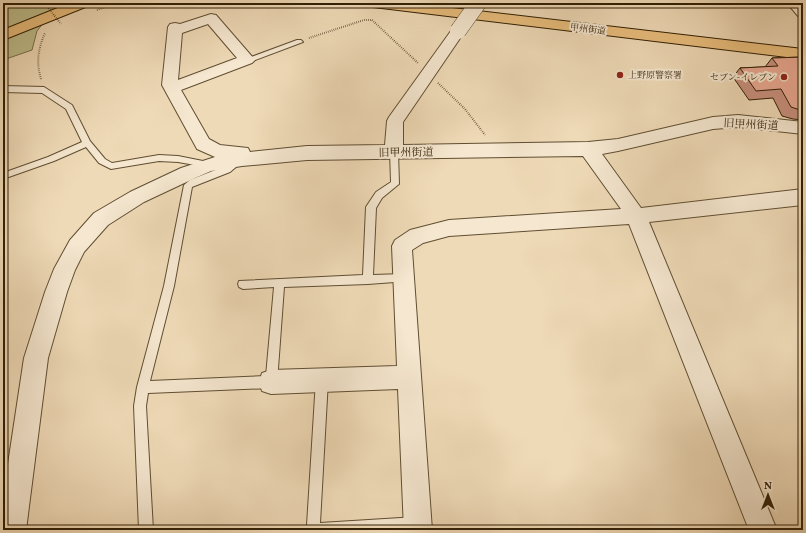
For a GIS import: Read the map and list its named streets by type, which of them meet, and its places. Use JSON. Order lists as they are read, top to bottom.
{
  "streets": {
    "highway": ["甲州街道"],
    "street": ["旧甲州街道"]
  },
  "places": ["上野原警察署", "セブン-イレブン"],
  "north": "top"
}
